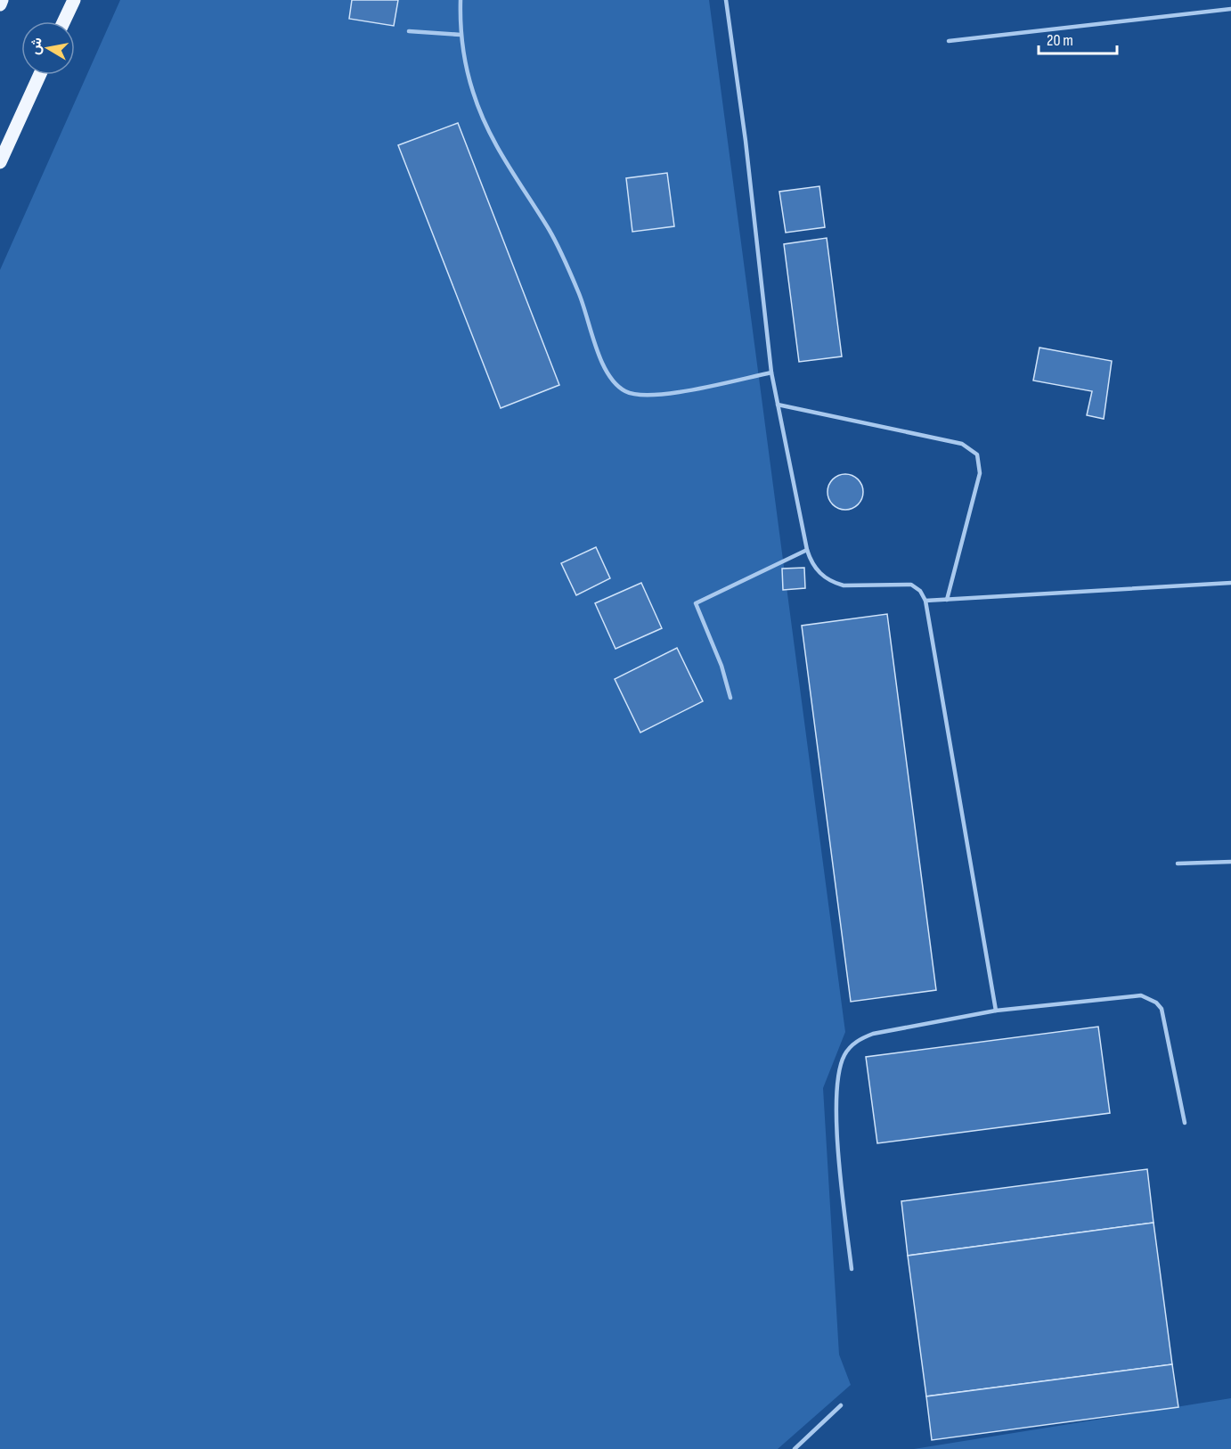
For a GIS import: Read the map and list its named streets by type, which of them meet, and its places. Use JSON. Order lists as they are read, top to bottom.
{
  "scale_bar": "20 m",
  "north": "left"
}
